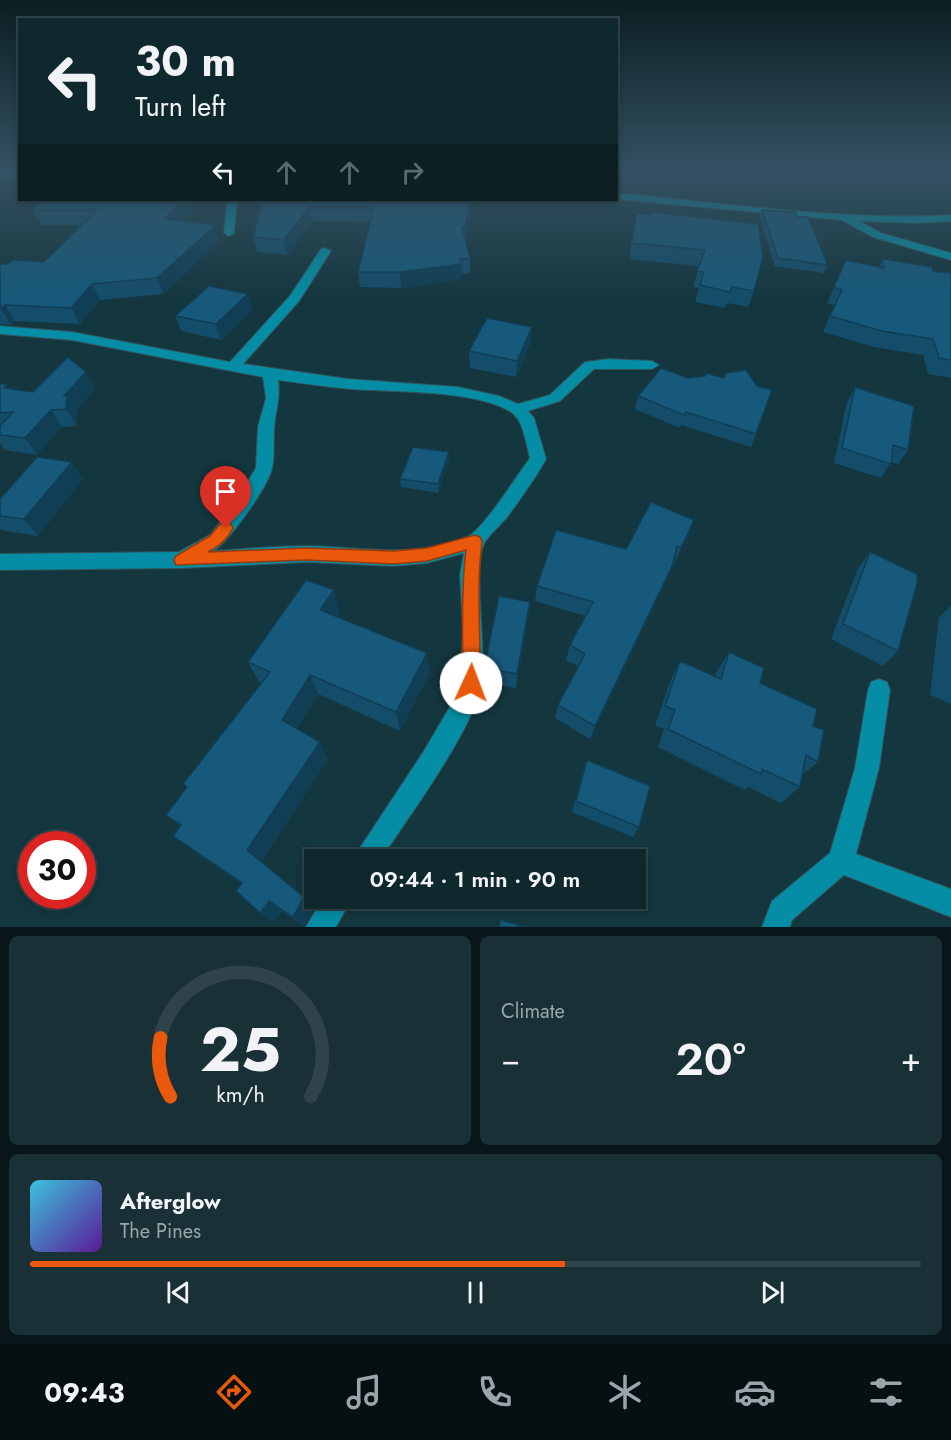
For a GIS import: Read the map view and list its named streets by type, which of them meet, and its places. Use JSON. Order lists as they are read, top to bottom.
{
  "page": {
    "turn": ["30 m", "Turn left"],
    "limit": "30",
    "trip": "09:44 · 1 min · 90 m",
    "tile": "Climate",
    "heat": ["−", "20°", "+"],
    "song": ["Afterglow", "The Pines"],
    "tabs": "09:43",
    "gauge": ["25", "km/h"]
  }
}
